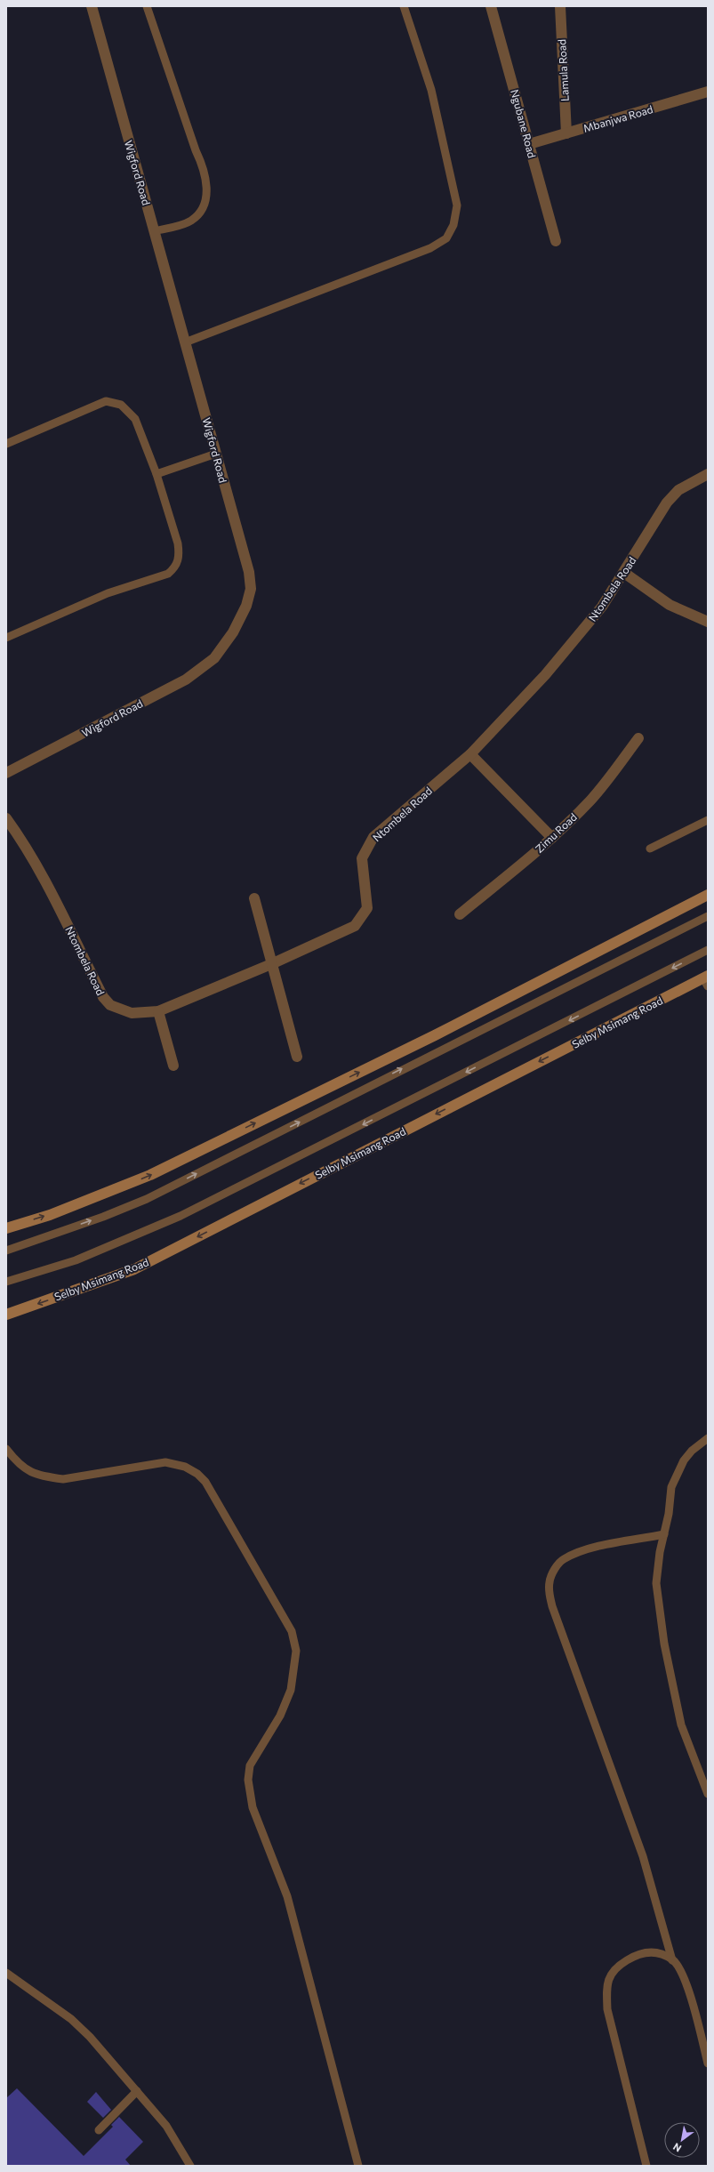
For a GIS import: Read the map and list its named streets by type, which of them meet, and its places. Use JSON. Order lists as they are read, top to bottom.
{
  "streets": {
    "main road": ["Selby Msimang Road"],
    "street": [
      "Lamula Road",
      "Mbanjwa Road",
      "Ngubane Road",
      "Wigford Road",
      "Ntombela Road",
      "Zimu Road"
    ]
  },
  "crossings": [
    ["Lamula Road", "Mbanjwa Road"],
    ["Mbanjwa Road", "Ngubane Road"]
  ],
  "north": "bottom left"
}
